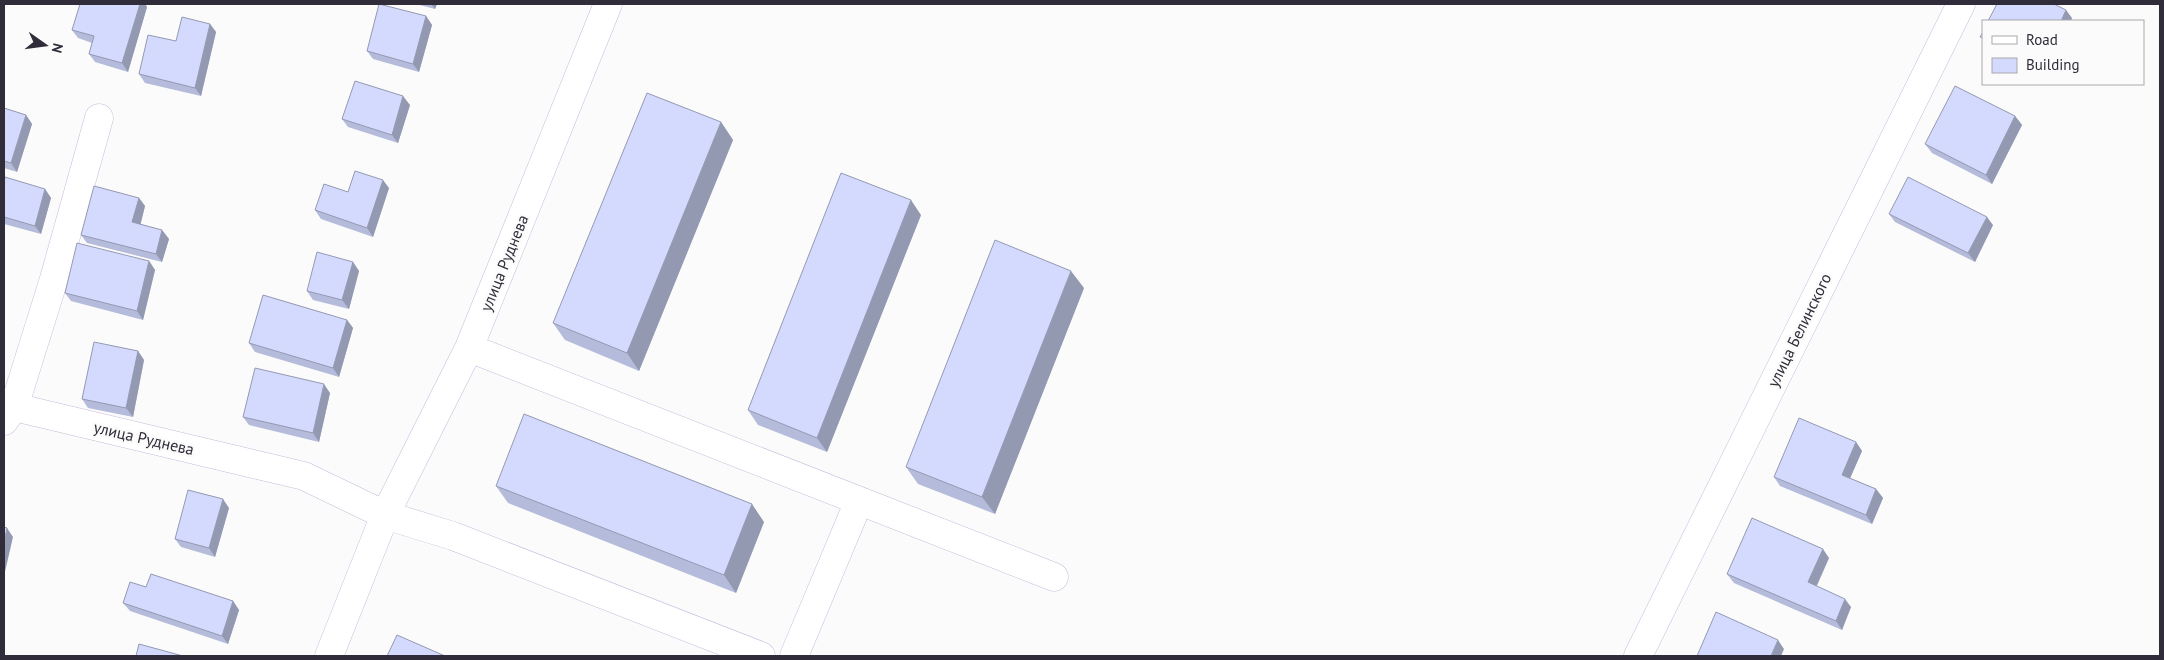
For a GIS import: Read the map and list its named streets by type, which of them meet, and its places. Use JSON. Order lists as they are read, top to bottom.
{
  "streets": {
    "street": ["улица Руднева", "улица Белинского"]
  },
  "legend": ["Road", "Building"],
  "north": "right"
}
